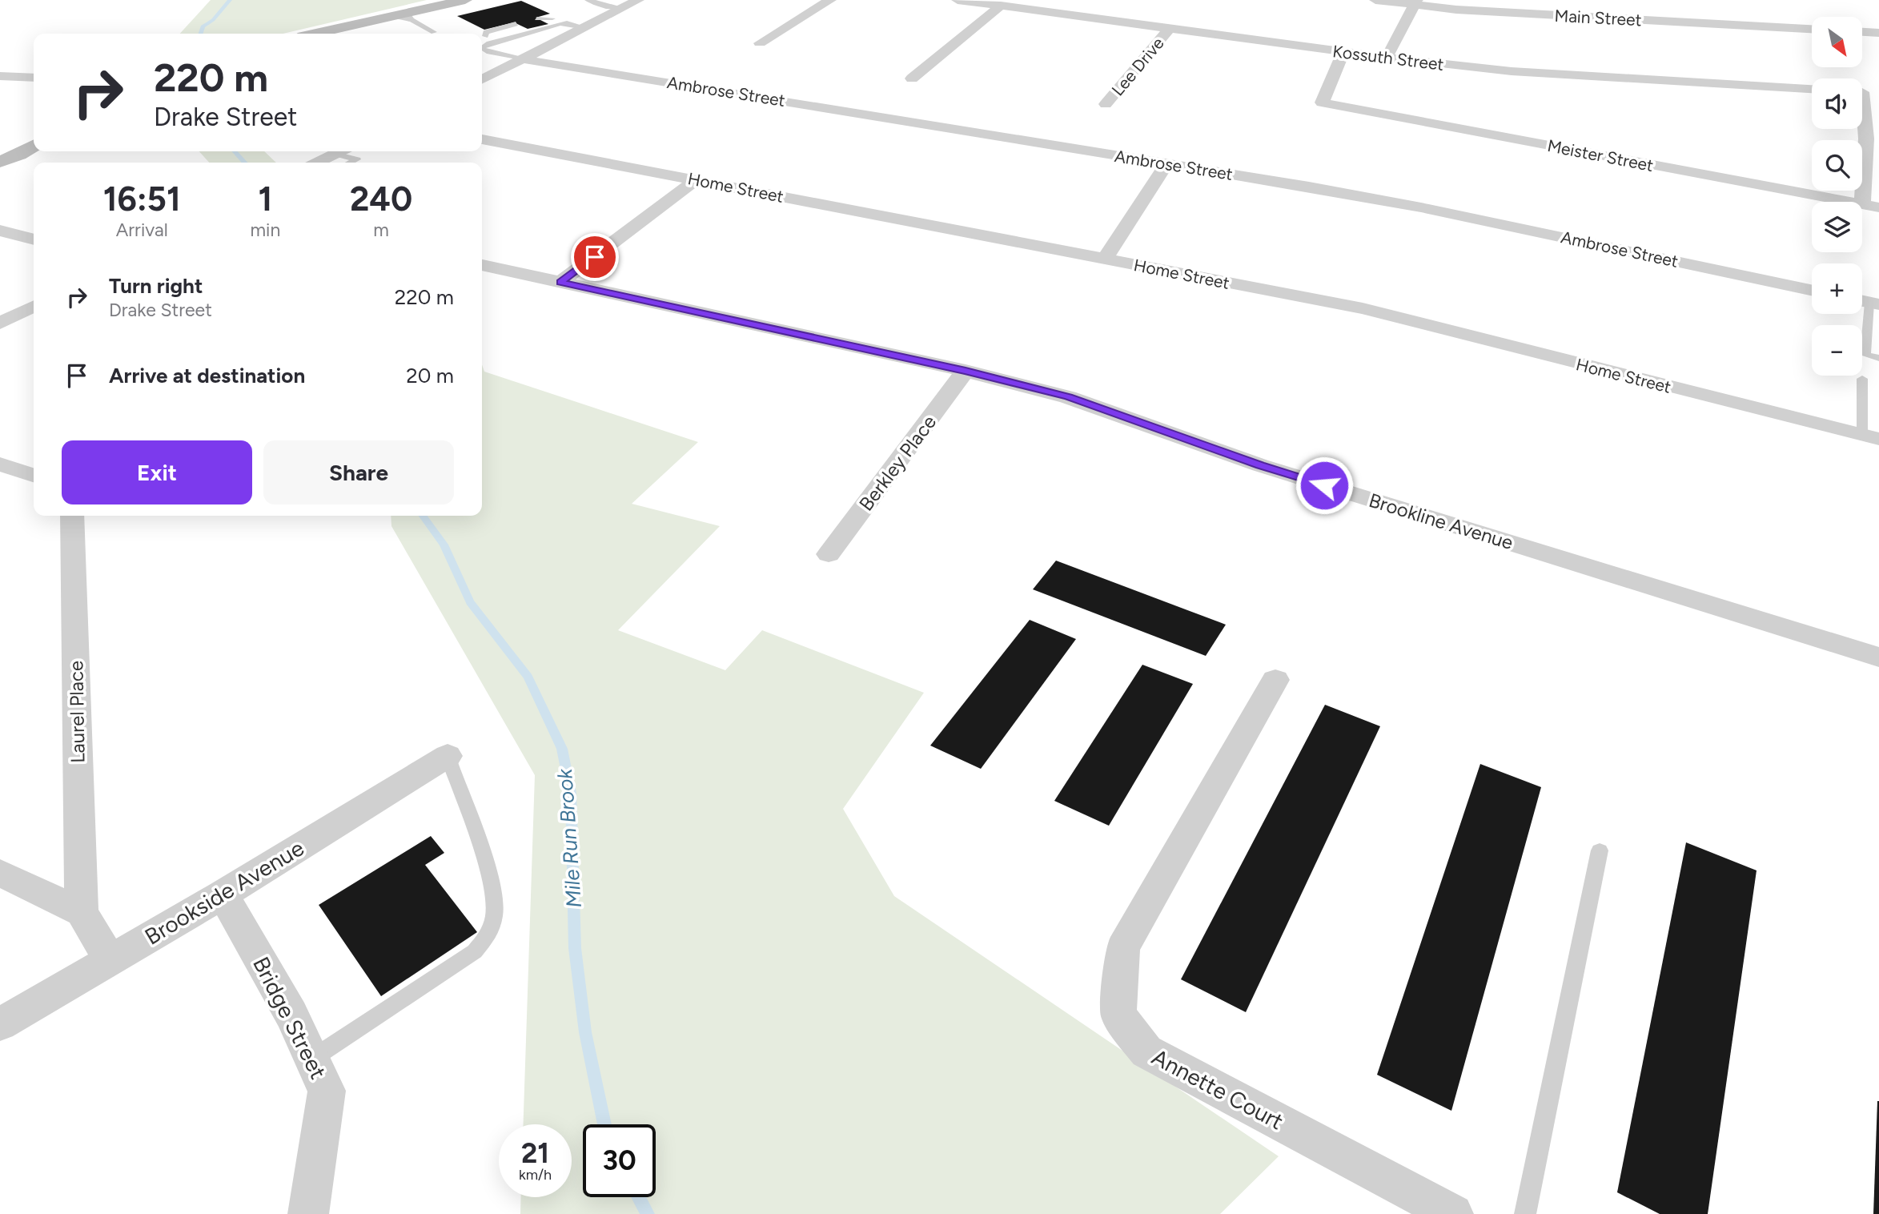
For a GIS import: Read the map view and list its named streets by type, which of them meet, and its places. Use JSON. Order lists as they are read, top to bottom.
{
  "streets": {
    "street": [
      "Main Street",
      "Kossuth Street",
      "Lee Drive",
      "Ambrose Street",
      "Meister Street",
      "Home Street",
      "Berkley Place",
      "Brookline Avenue",
      "Laurel Place",
      "Brookside Avenue",
      "Bridge Street",
      "Annette Court"
    ]
  },
  "crossings": [
    ["Kossuth Street", "Lee Drive"],
    ["Kossuth Street", "Meister Street"],
    ["Berkley Place", "Brookline Avenue"],
    ["Brookside Avenue", "Bridge Street"]
  ],
  "water": ["Mile Run Brook"],
  "north": "bottom right",
  "page": {
    "map_buttons": ["+", "−"],
    "turn": ["220 m", "Drake Street"],
    "eta": [
      "16:51",
      "Arrival",
      "1",
      "min",
      "240",
      "m"
    ],
    "list": [
      {
        "name": "Turn right",
        "note": "Drake Street",
        "value": "220 m"
      },
      {
        "name": "Arrive at destination",
        "value": "20 m"
      }
    ],
    "buttons": ["Exit", "Share"],
    "speed": "21 km/h",
    "limit": "30"
  }
}
